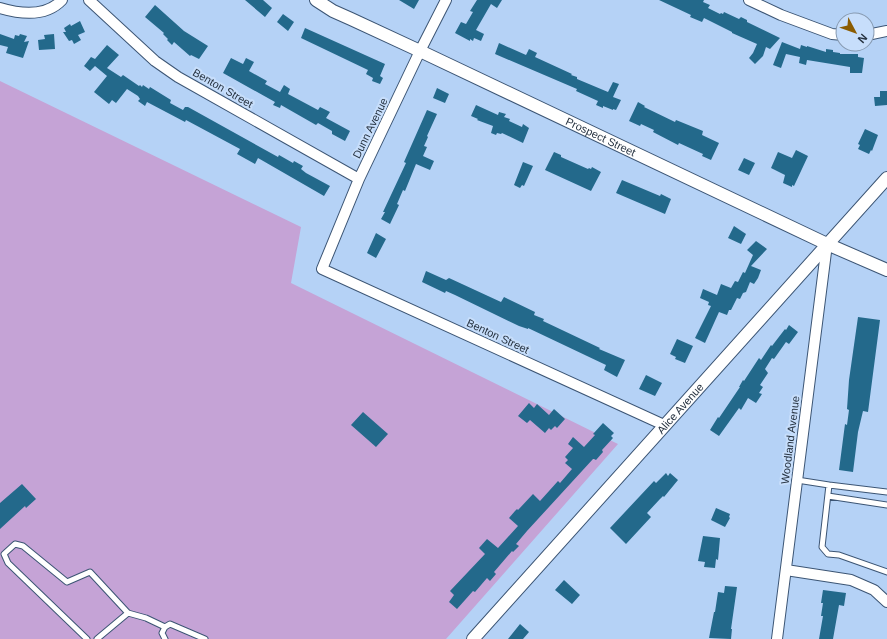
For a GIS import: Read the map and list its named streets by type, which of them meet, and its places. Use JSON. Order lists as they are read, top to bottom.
{
  "streets": {
    "street": [
      "Benton Street",
      "Dunn Avenue",
      "Prospect Street",
      "Alice Avenue",
      "Woodland Avenue"
    ]
  },
  "crossings": [
    ["Benton Street", "Dunn Avenue"],
    ["Benton Street", "Alice Avenue"],
    ["Dunn Avenue", "Prospect Street"],
    ["Prospect Street", "Alice Avenue"],
    ["Prospect Street", "Woodland Avenue"],
    ["Alice Avenue", "Woodland Avenue"]
  ],
  "north": "bottom right"
}
